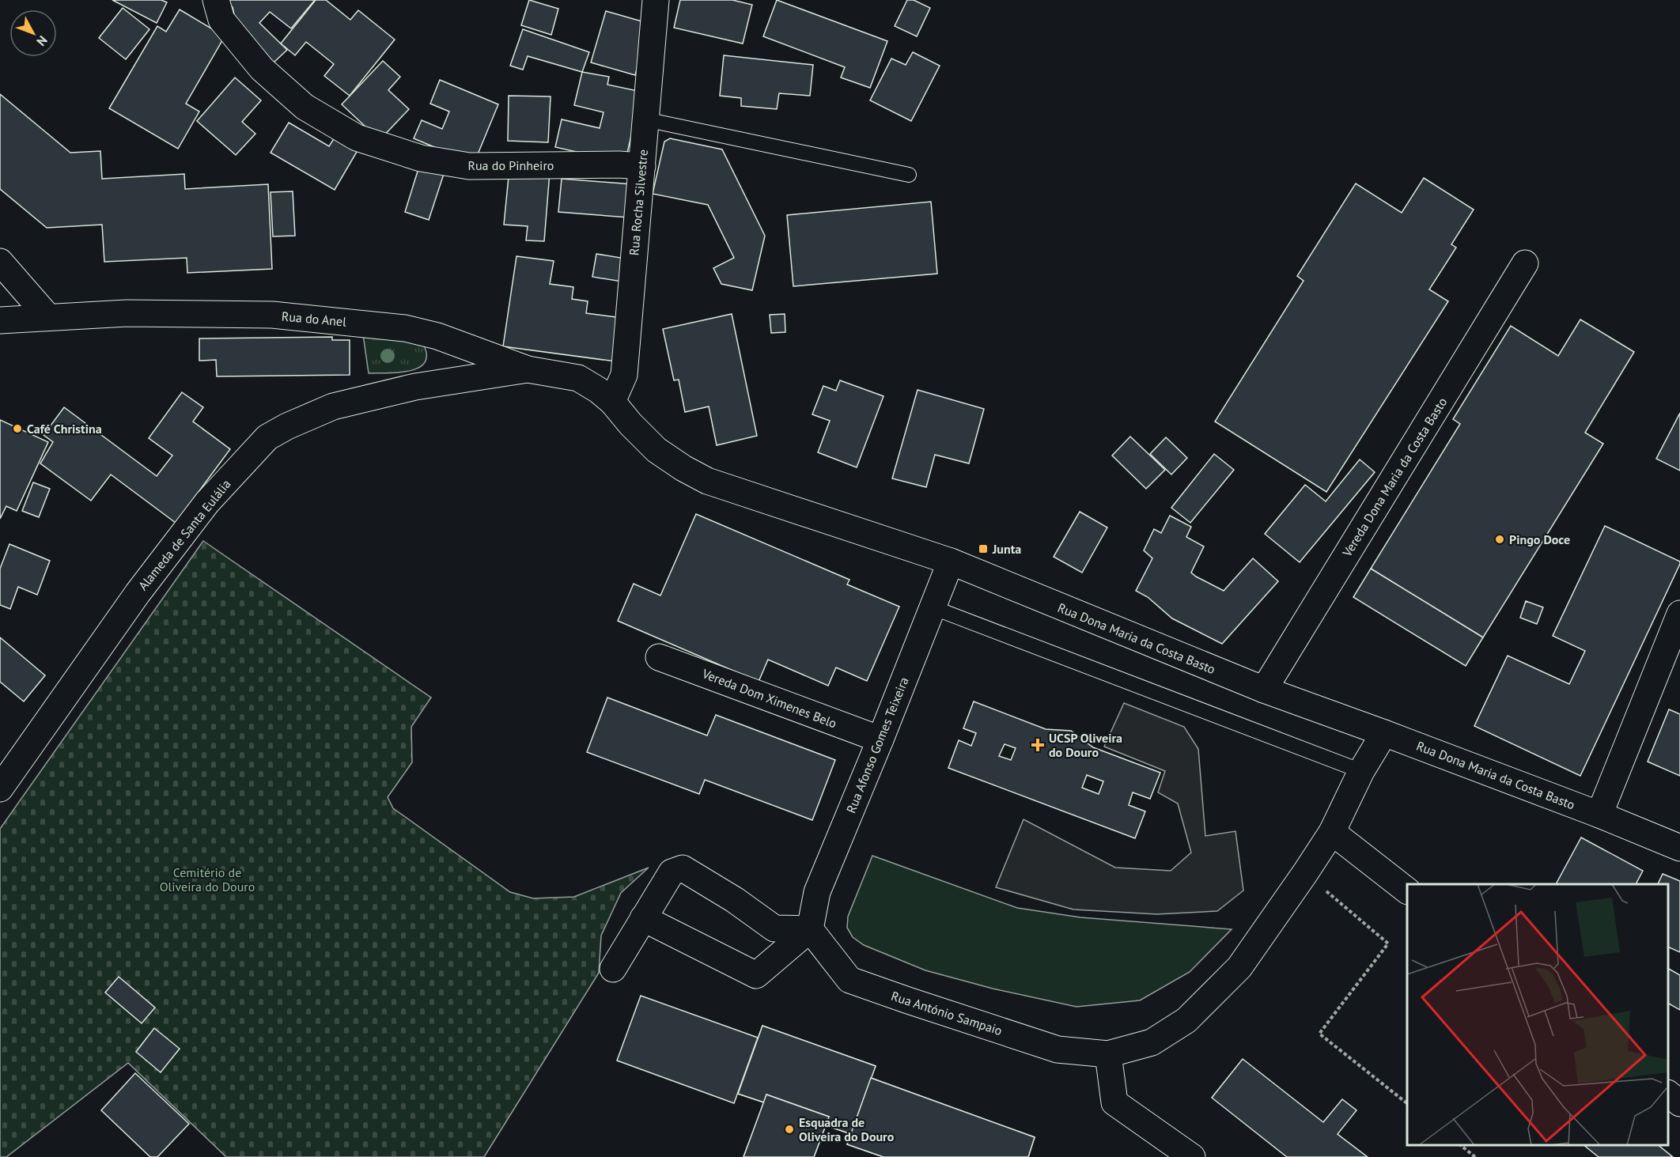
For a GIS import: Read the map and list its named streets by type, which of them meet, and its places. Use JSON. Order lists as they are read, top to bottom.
{
  "streets": {
    "street": [
      "Rua do Pinheiro",
      "Rua Rocha Silvestre",
      "Rua do Anel",
      "Vereda Dona Maria da Costa Basto",
      "Alameda de Santa Eulália",
      "Rua Dona Maria da Costa Basto",
      "Vereda Dom Ximenes Belo",
      "Rua Afonso Gomes Teixeira",
      "Rua António Sampaio"
    ]
  },
  "crossings": [
    ["Rua do Pinheiro", "Rua Rocha Silvestre"],
    ["Rua Rocha Silvestre", "Rua do Anel"],
    ["Rua Rocha Silvestre", "Rua Dona Maria da Costa Basto"],
    ["Rua do Anel", "Alameda de Santa Eulália"],
    ["Rua do Anel", "Rua Dona Maria da Costa Basto"],
    ["Vereda Dona Maria da Costa Basto", "Rua Dona Maria da Costa Basto"],
    ["Rua Dona Maria da Costa Basto", "Rua Afonso Gomes Teixeira"],
    ["Vereda Dom Ximenes Belo", "Rua Afonso Gomes Teixeira"],
    ["Rua Afonso Gomes Teixeira", "Rua António Sampaio"]
  ],
  "parks": ["Cemitério de Oliveira do Douro"],
  "places": {
    "other": ["Café Christina", "Pingo Doce", "Esquadra de Oliveira do Douro"],
    "transit": ["Junta"],
    "health": ["UCSP Oliveira do Douro"]
  },
  "north": "bottom right"
}
